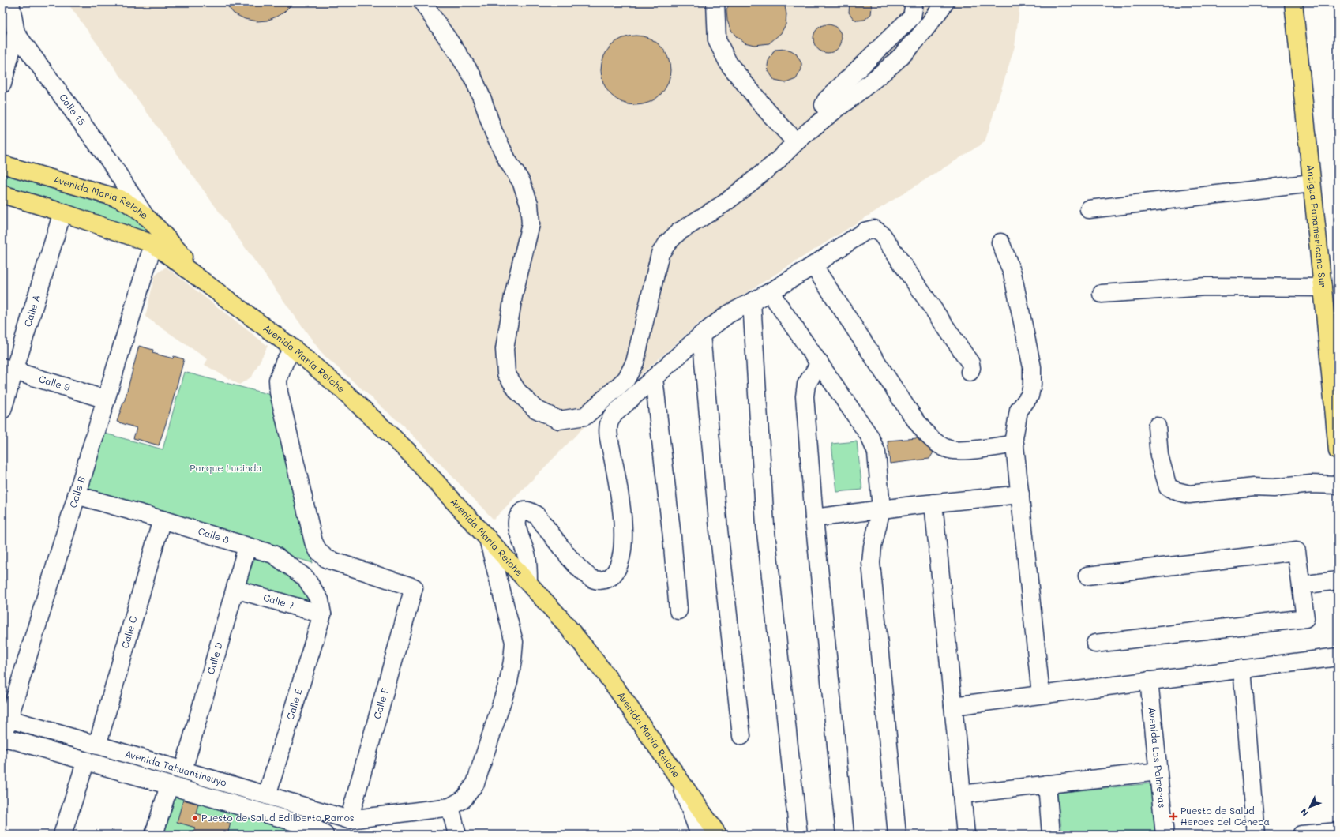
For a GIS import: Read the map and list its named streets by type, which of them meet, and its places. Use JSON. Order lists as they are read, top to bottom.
{
  "streets": {
    "main road": ["Avenida María Reiche", "Antigua Panamericana Sur"],
    "street": [
      "Calle 15",
      "Calle A",
      "Calle 9",
      "Calle B",
      "Calle 8",
      "Calle 7",
      "Calle C",
      "Calle D",
      "Calle F",
      "Calle E",
      "Avenida Las Palmeras",
      "Avenida Tahuantinsuyo"
    ]
  },
  "crossings": [
    ["Calle 15", "Avenida María Reiche"],
    ["Avenida María Reiche", "Calle A"],
    ["Avenida María Reiche", "Calle B"],
    ["Avenida María Reiche", "Calle F"],
    ["Calle A", "Calle 9"],
    ["Calle 9", "Calle B"],
    ["Calle B", "Calle 8"],
    ["Calle B", "Avenida Tahuantinsuyo"],
    ["Calle 8", "Calle 7"],
    ["Calle 8", "Calle C"],
    ["Calle 8", "Calle D"],
    ["Calle 8", "Calle E"],
    ["Calle 7", "Calle D"],
    ["Calle 7", "Calle E"],
    ["Calle C", "Avenida Tahuantinsuyo"],
    ["Calle D", "Avenida Tahuantinsuyo"],
    ["Calle F", "Avenida Tahuantinsuyo"],
    ["Calle E", "Avenida Tahuantinsuyo"]
  ],
  "parks": ["Parque Lucinda"],
  "places": {
    "health": ["Puesto de Salud Heroes del Cenepa"],
    "other": ["Puesto de Salud Edilberto Ramos"]
  },
  "north": "bottom left"
}
